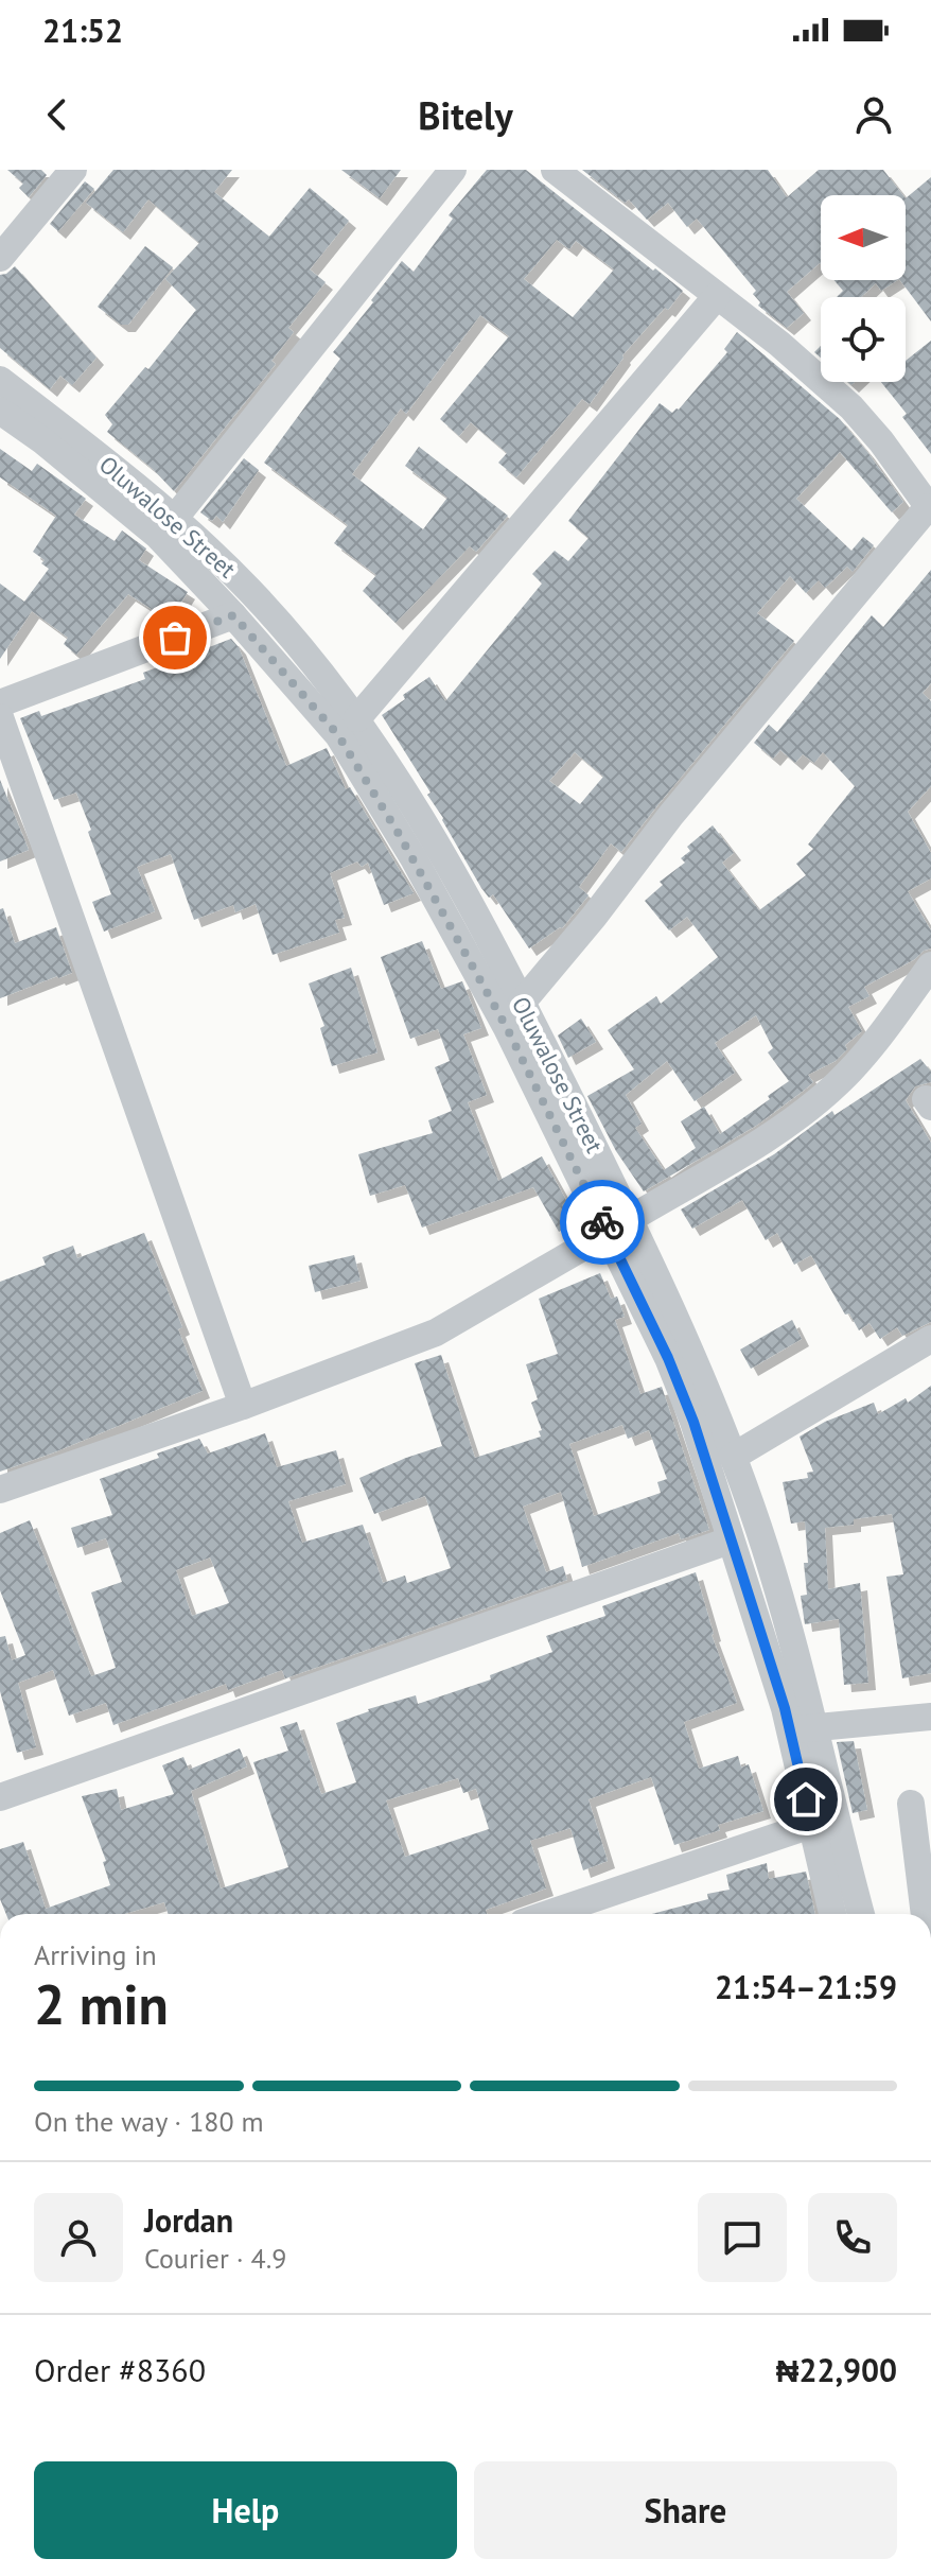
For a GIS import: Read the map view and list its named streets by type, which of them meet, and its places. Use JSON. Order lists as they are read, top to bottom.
{
  "streets": {
    "street": ["Oluwalose Street"]
  },
  "north": "left",
  "page": {
    "status": "21:52",
    "header": "Bitely",
    "heading": ["2 min", "Arriving in", "21:54–21:59"],
    "panel": [
      "Jordan",
      "Courier · 4.9",
      "Order #8360",
      "₦22,900"
    ],
    "bar": "On the way · 180 m",
    "buttons": ["Help", "Share"]
  }
}
